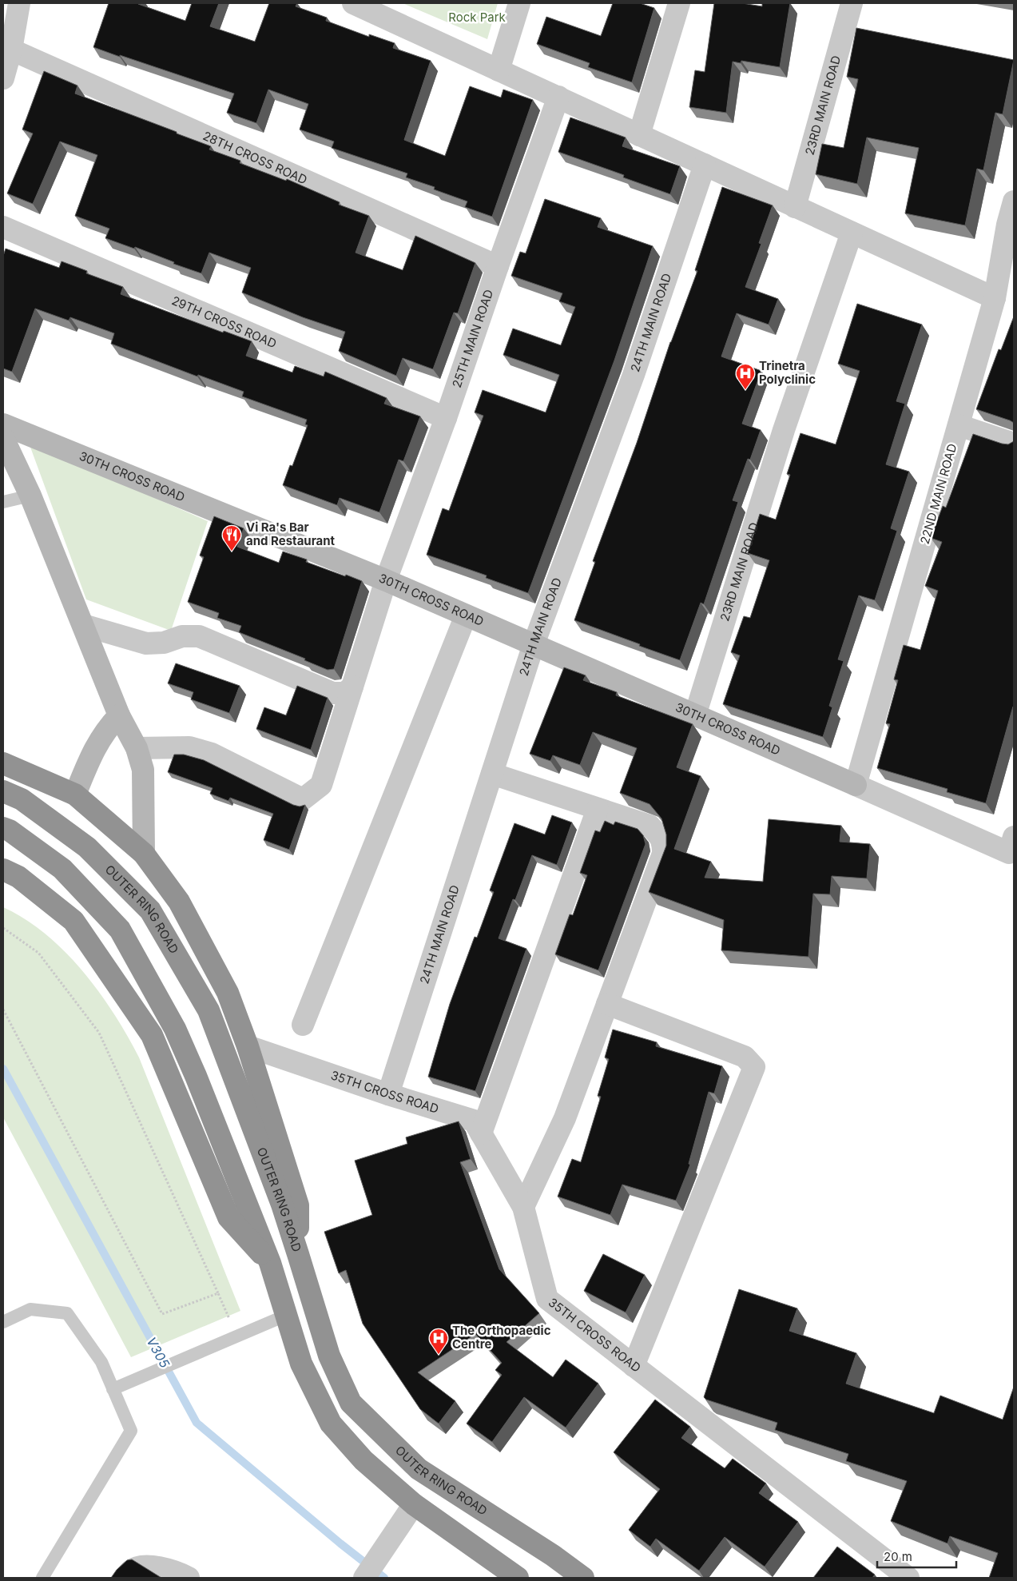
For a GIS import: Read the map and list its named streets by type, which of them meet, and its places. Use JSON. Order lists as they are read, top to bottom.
{
  "streets": {
    "highway": ["OUTER RING ROAD"],
    "street": [
      "23RD MAIN ROAD",
      "28TH CROSS ROAD",
      "29TH CROSS ROAD",
      "24TH MAIN ROAD",
      "25TH MAIN ROAD",
      "30TH CROSS ROAD",
      "22ND MAIN ROAD",
      "35TH CROSS ROAD"
    ]
  },
  "crossings": [
    ["23RD MAIN ROAD", "30TH CROSS ROAD"],
    ["28TH CROSS ROAD", "25TH MAIN ROAD"],
    ["29TH CROSS ROAD", "25TH MAIN ROAD"],
    ["24TH MAIN ROAD", "30TH CROSS ROAD"],
    ["24TH MAIN ROAD", "35TH CROSS ROAD"],
    ["25TH MAIN ROAD", "30TH CROSS ROAD"],
    ["30TH CROSS ROAD", "22ND MAIN ROAD"]
  ],
  "water": ["V305"],
  "parks": ["Rock Park"],
  "places": {
    "hospital": ["Trinetra Polyclinic", "The Orthopaedic Centre"],
    "restaurant": ["Vi Ra's Bar and Restaurant"]
  },
  "scale_bar": "20 m"
}
